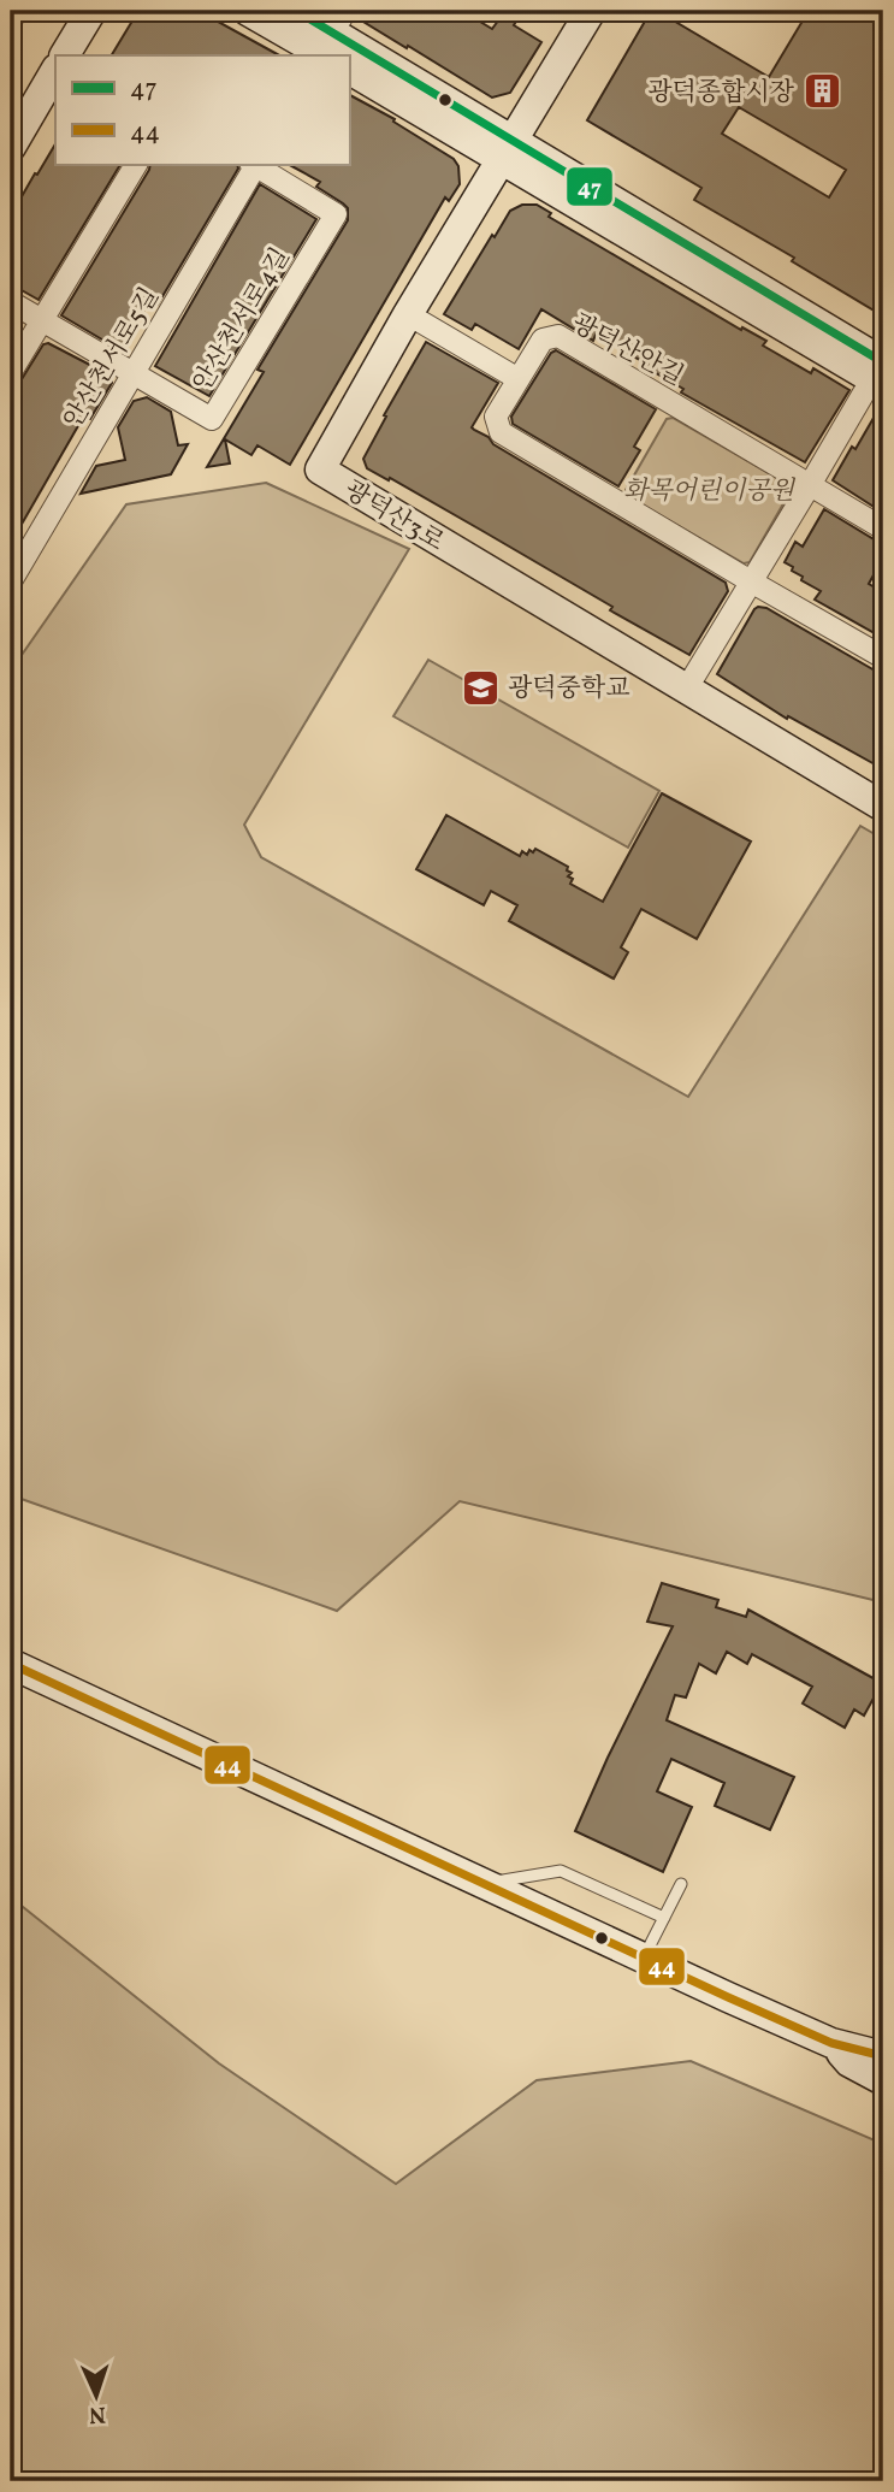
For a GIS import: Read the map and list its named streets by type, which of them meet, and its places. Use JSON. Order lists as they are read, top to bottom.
{
  "streets": {
    "street": [
      "안산천서로4길",
      "광덕산안길",
      "안산천서로5길",
      "광덕산3로"
    ]
  },
  "crossings": [
    ["안산천서로4길", "안산천서로5길"]
  ],
  "parks": ["화목어린이공원"],
  "places": {
    "building": ["광덕종합시장"],
    "school or university": ["광덕중학교"]
  },
  "lines": ["transit line 47", "transit line 44"],
  "legend": ["47", "44"],
  "north": "bottom"
}
